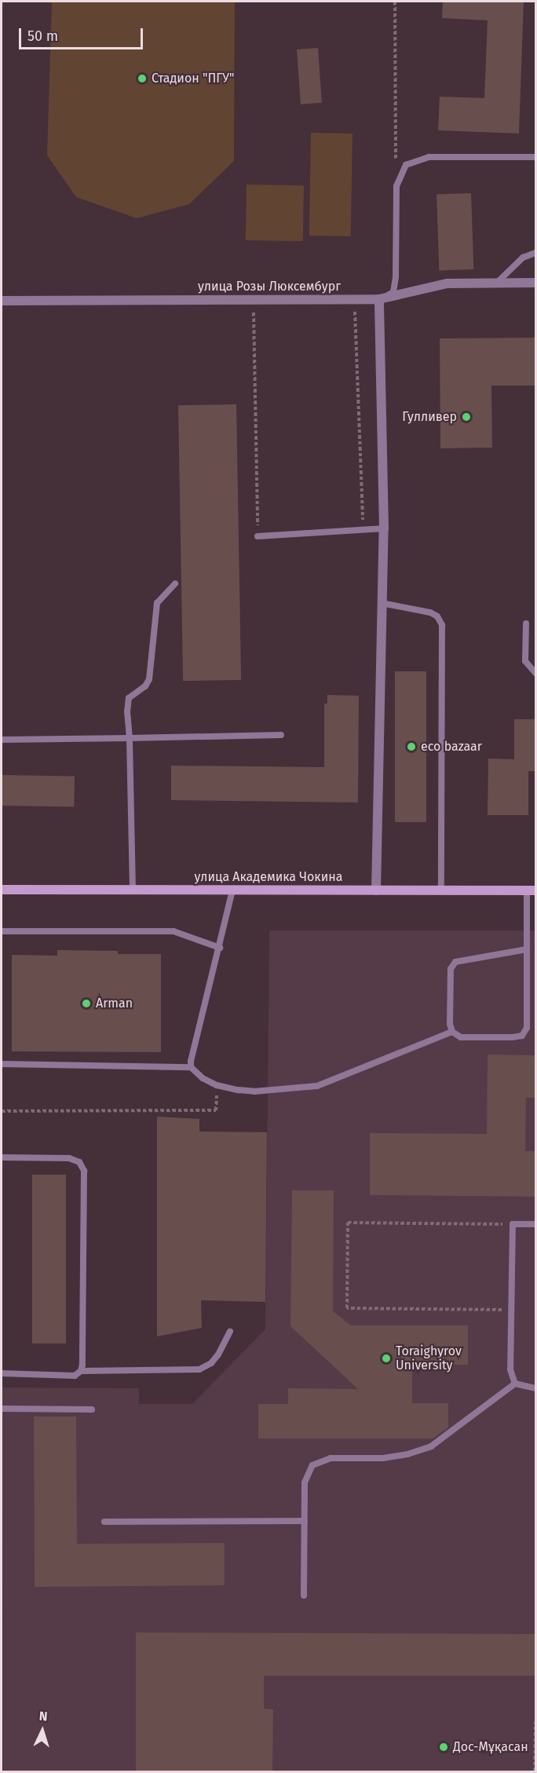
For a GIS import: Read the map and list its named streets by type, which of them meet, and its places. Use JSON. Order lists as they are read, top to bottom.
{
  "streets": {
    "main road": ["улица Академика Чокина"],
    "street": ["улица Розы Люксембург"]
  },
  "places": [
    "Стадион \"ПГУ\"",
    "Гулливер",
    "eco bazaar",
    "Arman",
    "Toraighyrov University",
    "Дос-Мұқасан"
  ],
  "scale_bar": "50 m",
  "north": "top"
}
